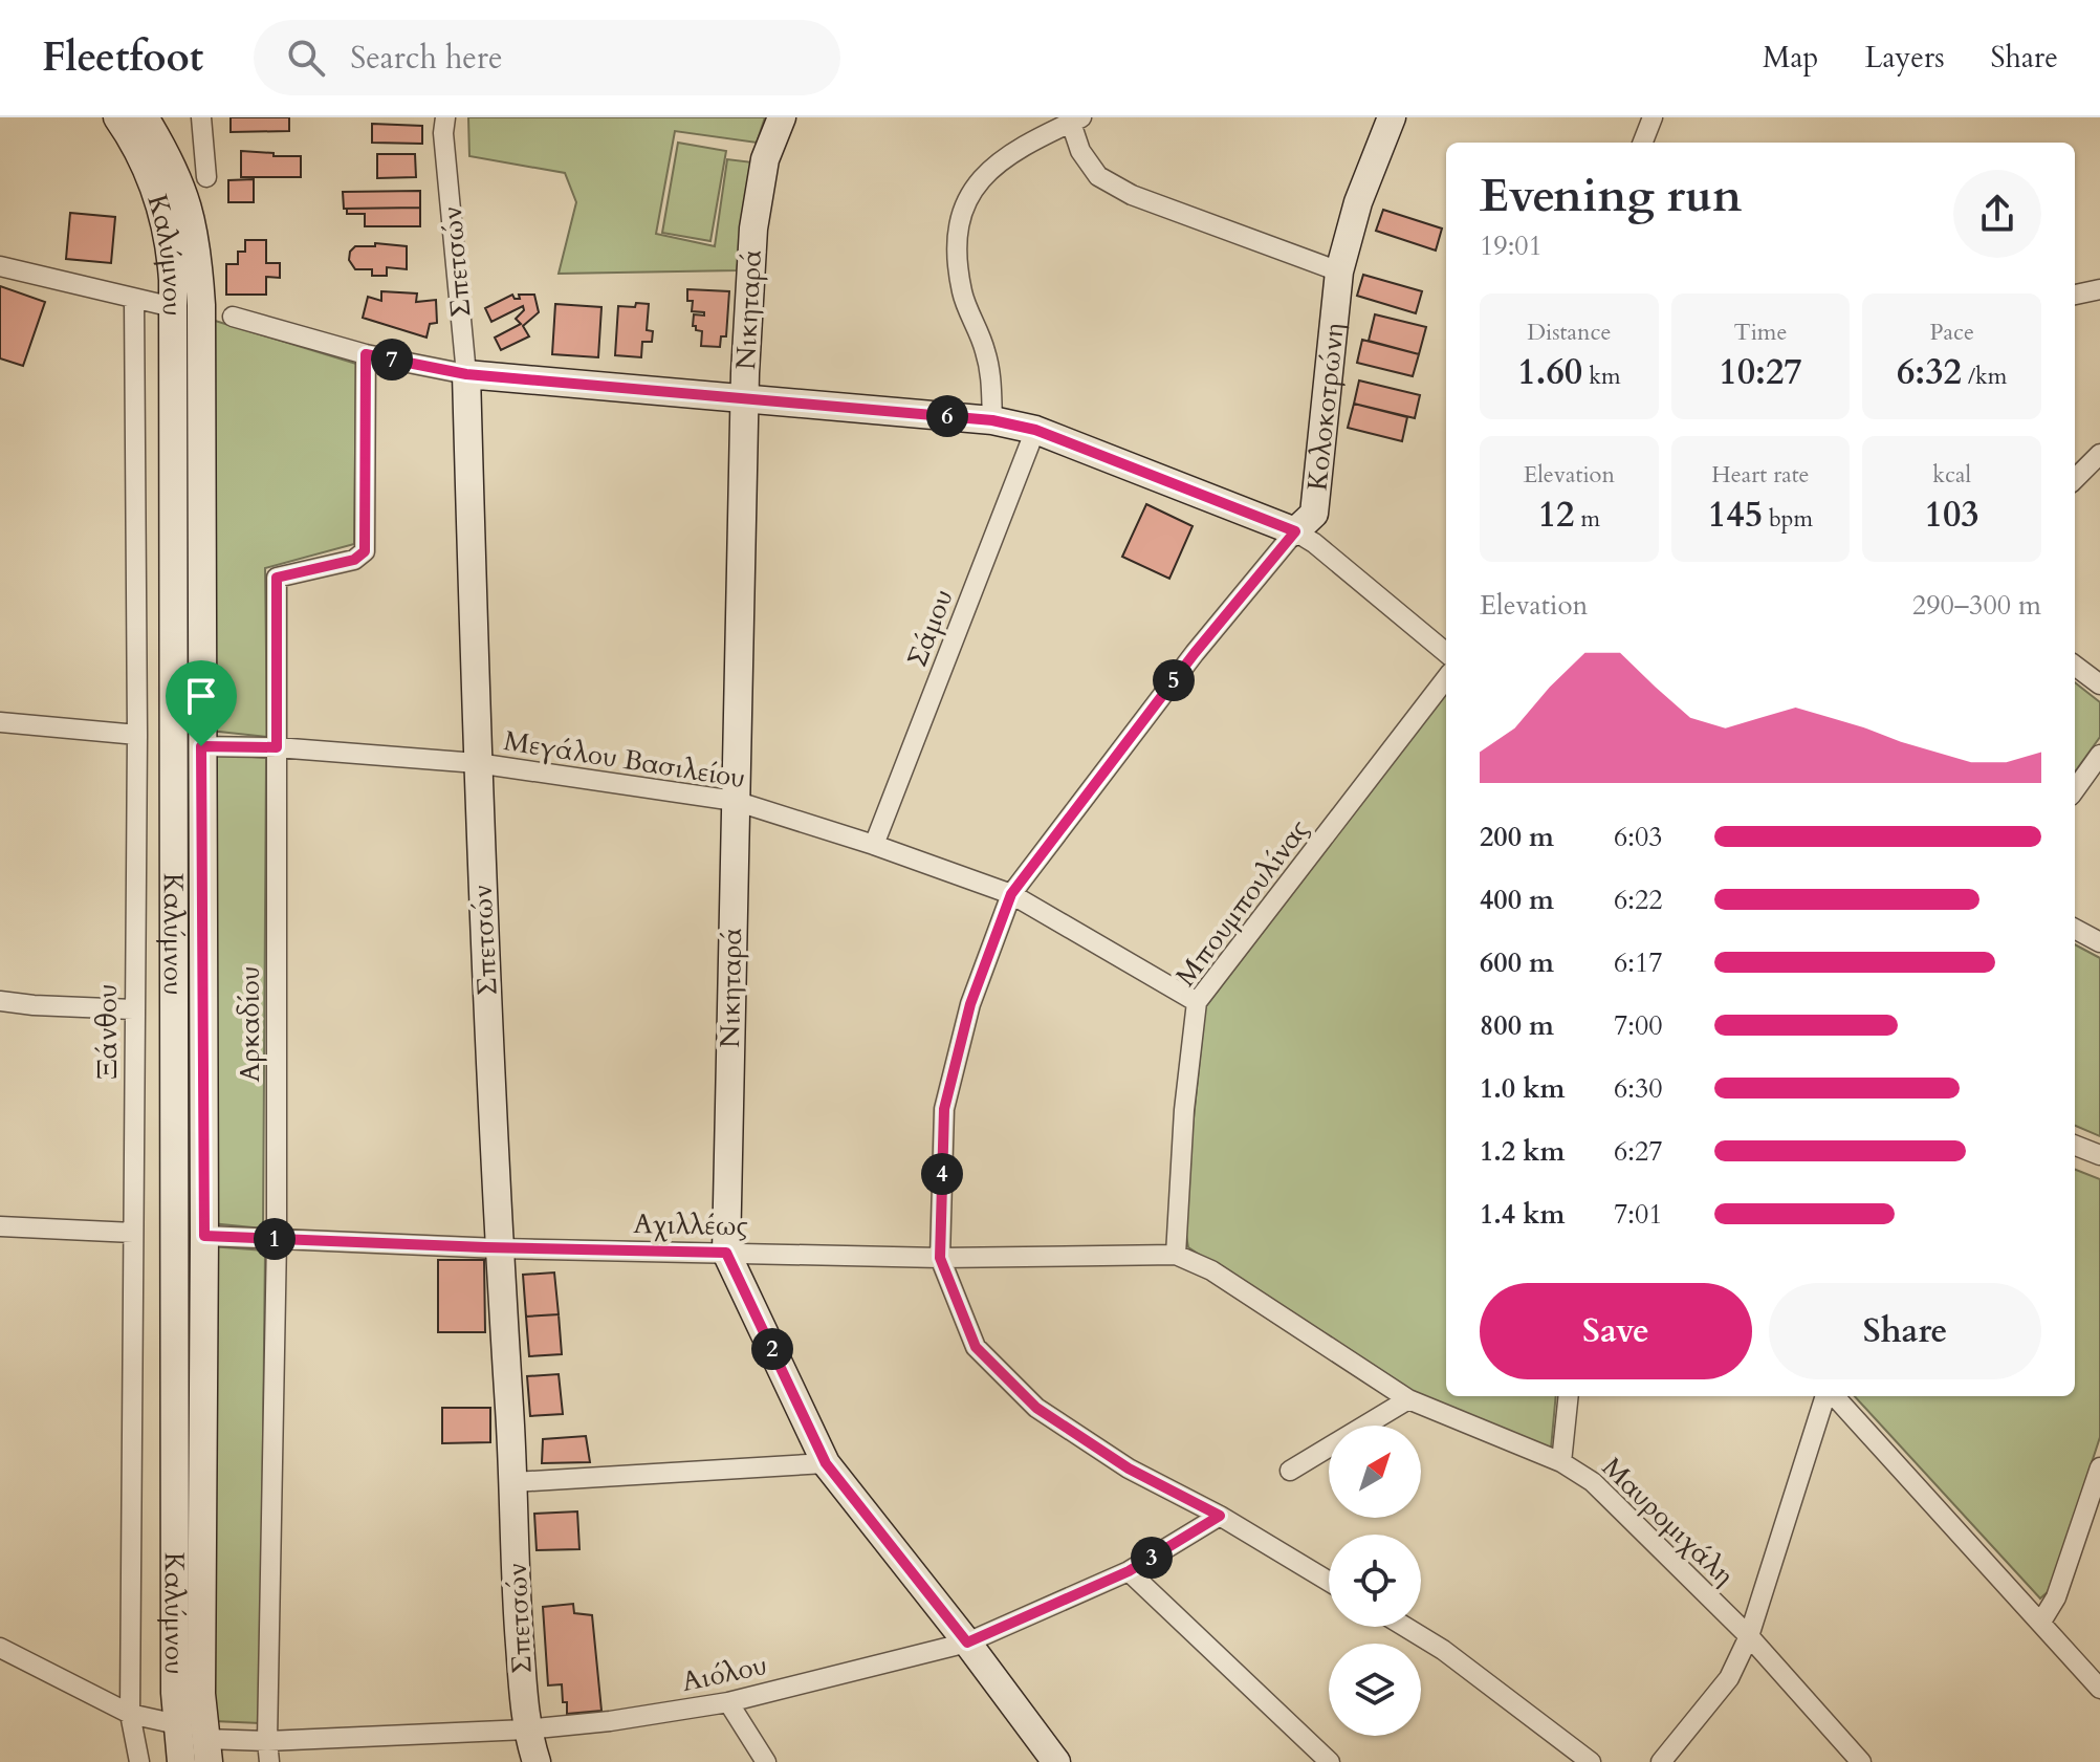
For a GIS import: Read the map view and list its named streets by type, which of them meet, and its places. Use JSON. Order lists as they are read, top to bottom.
{
  "streets": {
    "street": [
      "Καλύμνου",
      "Σπετσών",
      "Νικηταρά",
      "Κολοκοτρώνη",
      "Σάμου",
      "Μεγάλου Βασιλείου",
      "Μπουμπουλίνας",
      "Αρκαδίου",
      "Ξάνθου",
      "Αχιλλέως",
      "Μαυρομιχάλη",
      "Αιόλου"
    ]
  },
  "crossings": [
    ["Καλύμνου", "Μεγάλου Βασιλείου"],
    ["Καλύμνου", "Αχιλλέως"],
    ["Καλύμνου", "Αιόλου"],
    ["Σπετσών", "Μεγάλου Βασιλείου"],
    ["Σπετσών", "Αχιλλέως"],
    ["Σπετσών", "Αιόλου"],
    ["Νικηταρά", "Μεγάλου Βασιλείου"],
    ["Νικηταρά", "Αχιλλέως"],
    ["Νικηταρά", "Αιόλου"],
    ["Κολοκοτρώνη", "Μεγάλου Βασιλείου"],
    ["Κολοκοτρώνη", "Αχιλλέως"],
    ["Κολοκοτρώνη", "Αιόλου"],
    ["Σάμου", "Μεγάλου Βασιλείου"],
    ["Μεγάλου Βασιλείου", "Μπουμπουλίνας"],
    ["Μεγάλου Βασιλείου", "Αρκαδίου"],
    ["Μπουμπουλίνας", "Αχιλλέως"],
    ["Μπουμπουλίνας", "Μαυρομιχάλη"],
    ["Αρκαδίου", "Αχιλλέως"],
    ["Αρκαδίου", "Αιόλου"],
    ["Αχιλλέως", "Μαυρομιχάλη"]
  ],
  "north": "top right",
  "page": {
    "header": "Fleetfoot",
    "search": "Search here",
    "nav": ["Map", "Layers", "Share"],
    "heading": ["Evening run", "19:01"],
    "stats": [
      ["Distance", "1.60 km"],
      ["Time", "10:27"],
      ["Pace", "6:32 /km"],
      ["Elevation", "12 m"],
      ["Heart rate", "145 bpm"],
      ["kcal", "103"]
    ],
    "pins": [
      "7",
      "6",
      "5",
      "4",
      "1",
      "2",
      "3"
    ],
    "chart": ["Elevation", "290–300 m"],
    "list": [
      {
        "name": "200 m",
        "note": "6:03"
      },
      {
        "name": "400 m",
        "note": "6:22"
      },
      {
        "name": "600 m",
        "note": "6:17"
      },
      {
        "name": "800 m",
        "note": "7:00"
      },
      {
        "name": "1.0 km",
        "note": "6:30"
      },
      {
        "name": "1.2 km",
        "note": "6:27"
      },
      {
        "name": "1.4 km",
        "note": "7:01"
      }
    ],
    "buttons": ["Save", "Share"]
  }
}
